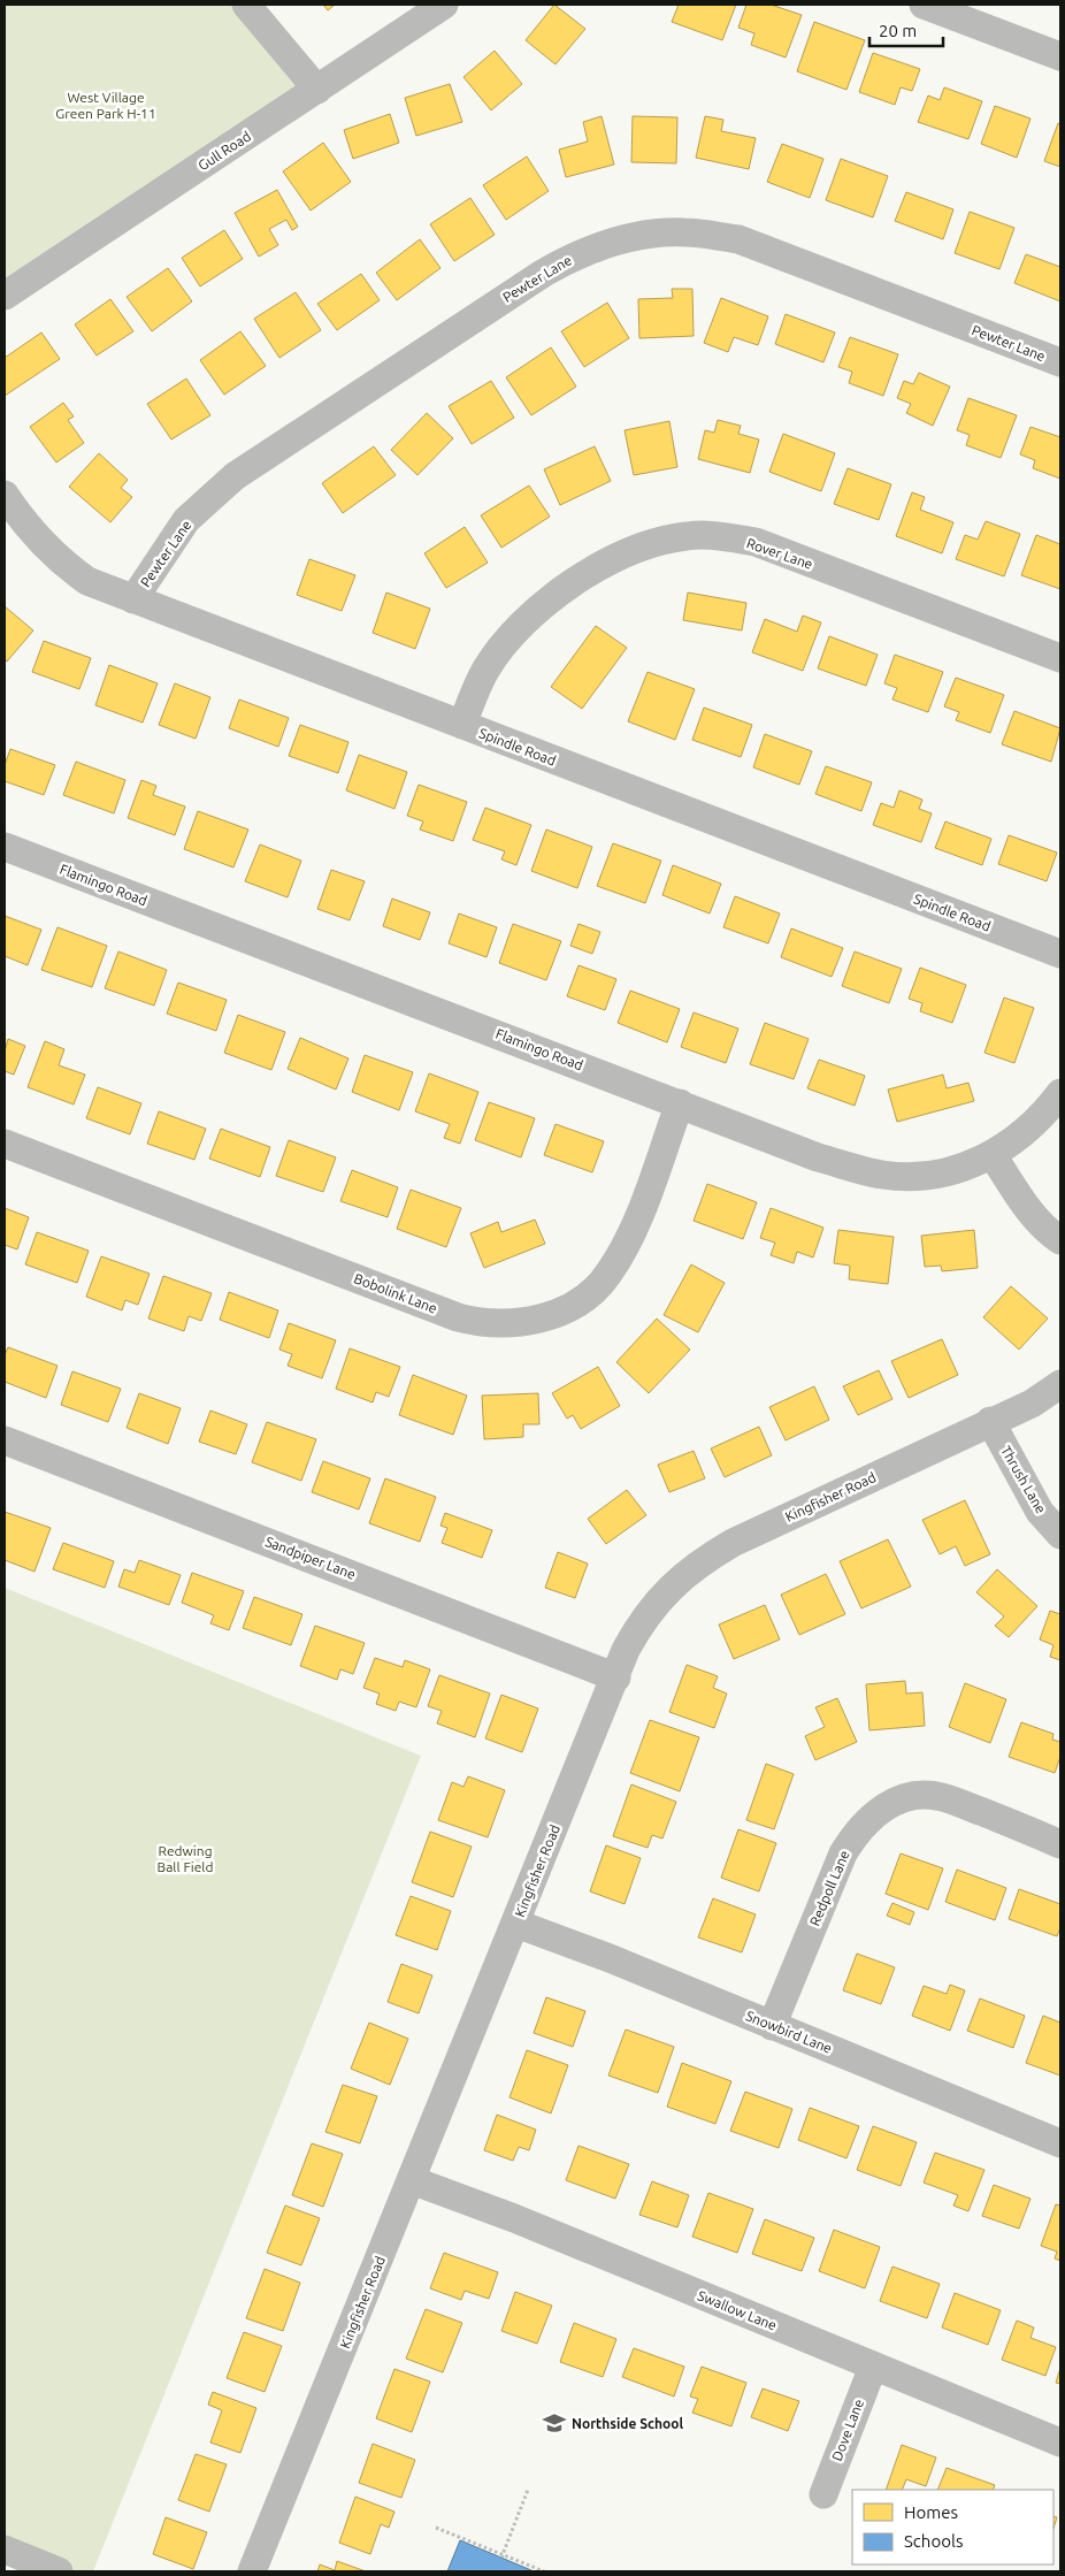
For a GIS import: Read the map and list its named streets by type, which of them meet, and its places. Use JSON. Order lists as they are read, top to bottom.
{
  "streets": {
    "street": [
      "Gull Road",
      "Pewter Lane",
      "Rover Lane",
      "Spindle Road",
      "Flamingo Road",
      "Bobolink Lane",
      "Thrush Lane",
      "Kingfisher Road",
      "Sandpiper Lane",
      "Redpoll Lane",
      "Snowbird Lane",
      "Swallow Lane",
      "Dove Lane"
    ]
  },
  "crossings": [
    ["Pewter Lane", "Spindle Road"],
    ["Rover Lane", "Spindle Road"],
    ["Flamingo Road", "Bobolink Lane"],
    ["Thrush Lane", "Kingfisher Road"],
    ["Kingfisher Road", "Sandpiper Lane"],
    ["Kingfisher Road", "Snowbird Lane"],
    ["Kingfisher Road", "Swallow Lane"],
    ["Redpoll Lane", "Snowbird Lane"],
    ["Swallow Lane", "Dove Lane"]
  ],
  "parks": ["West Village Green Park H-11", "Redwing Ball Field"],
  "places": {
    "school or university": ["Northside School"]
  },
  "legend": ["Homes", "Schools"],
  "scale_bar": "20 m"
}
